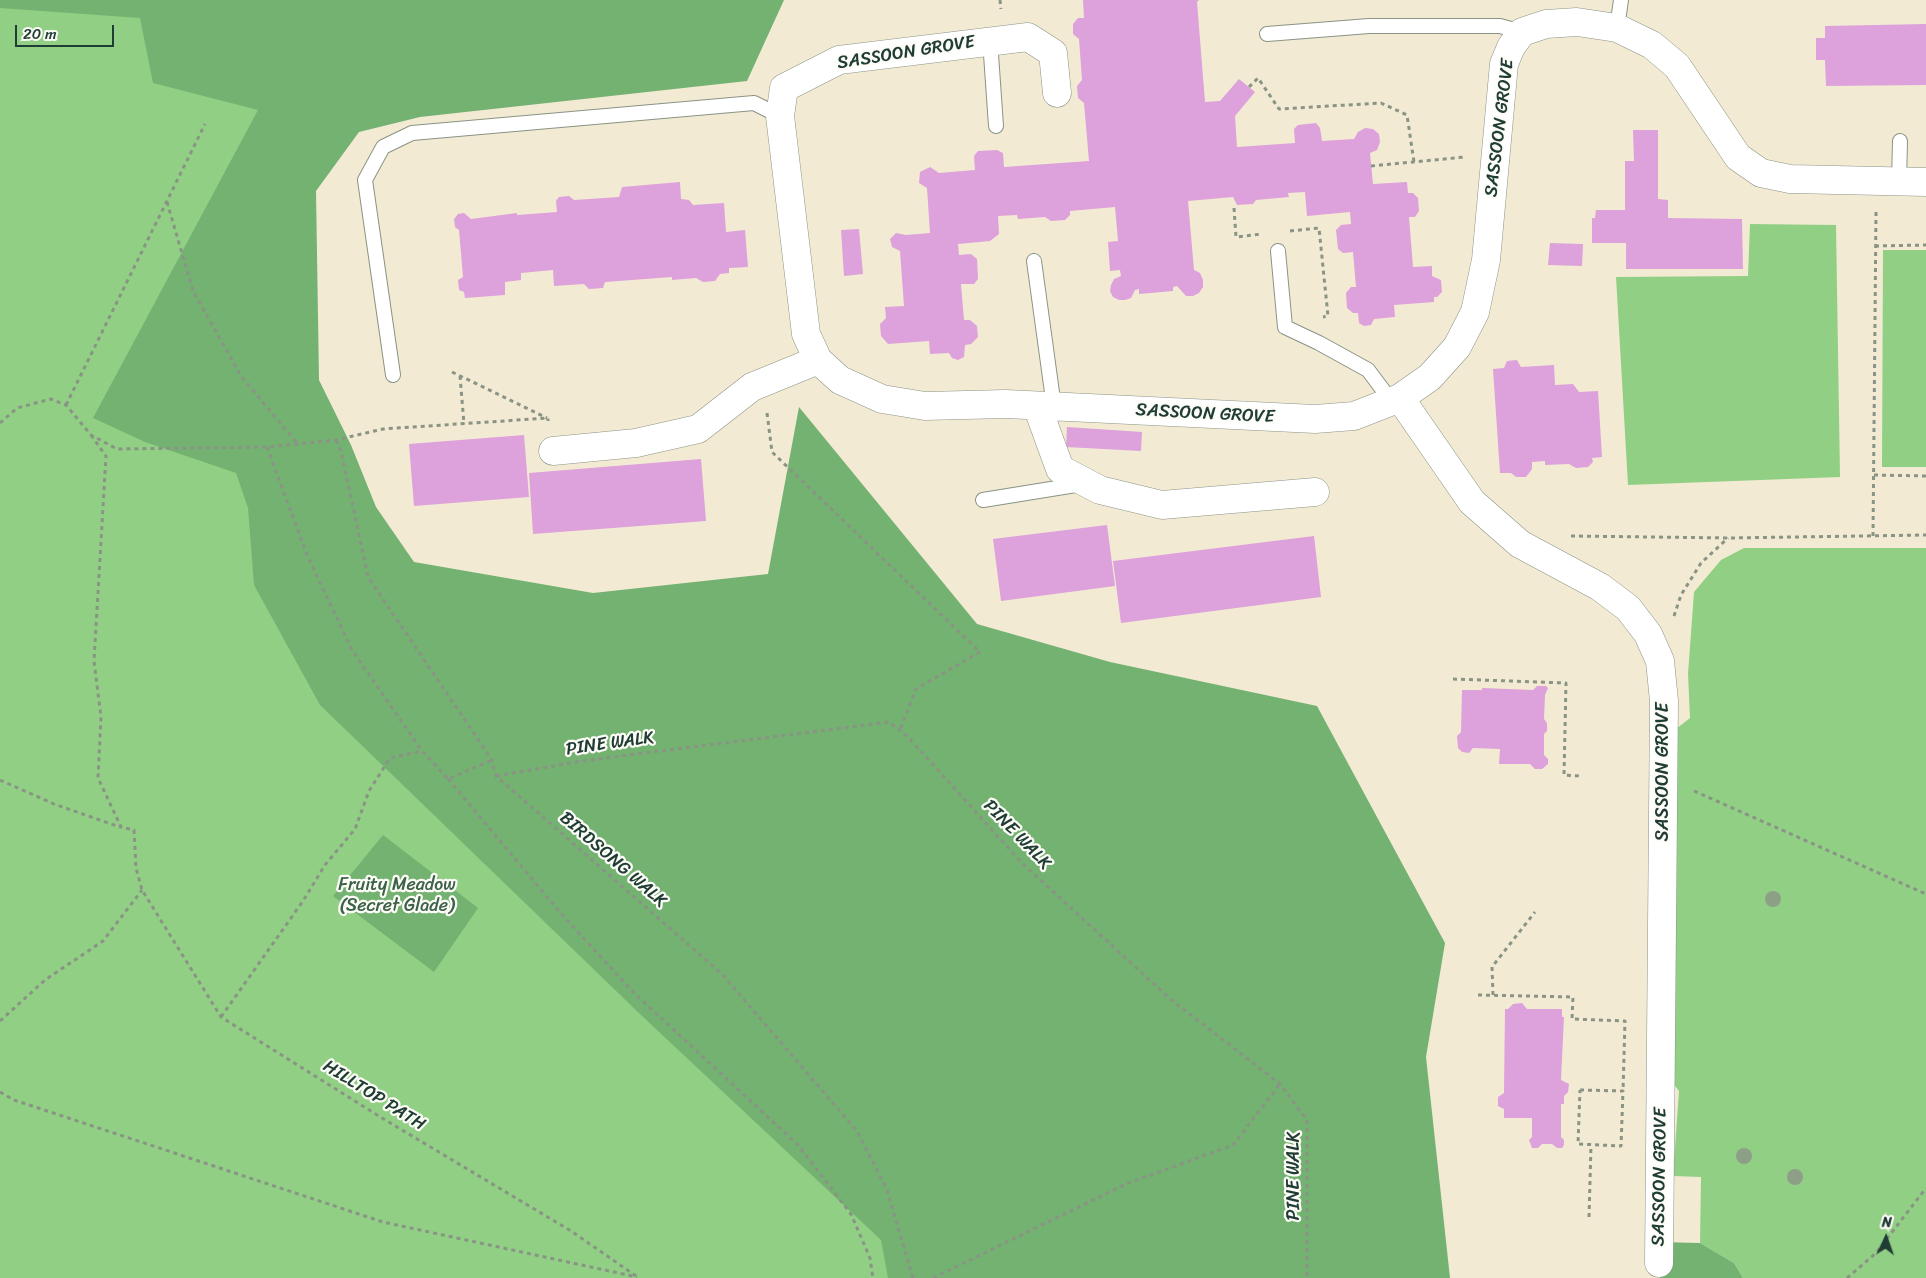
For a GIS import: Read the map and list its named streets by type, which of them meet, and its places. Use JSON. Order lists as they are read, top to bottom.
{
  "streets": {
    "street": ["SASSOON GROVE"],
    "path": ["PINE WALK", "BIRDSONG WALK", "HILLTOP PATH"]
  },
  "crossings": [
    ["PINE WALK", "BIRDSONG WALK"]
  ],
  "parks": ["Fruity Meadow (Secret Glade)"],
  "scale_bar": "20 m",
  "north": "top"
}
